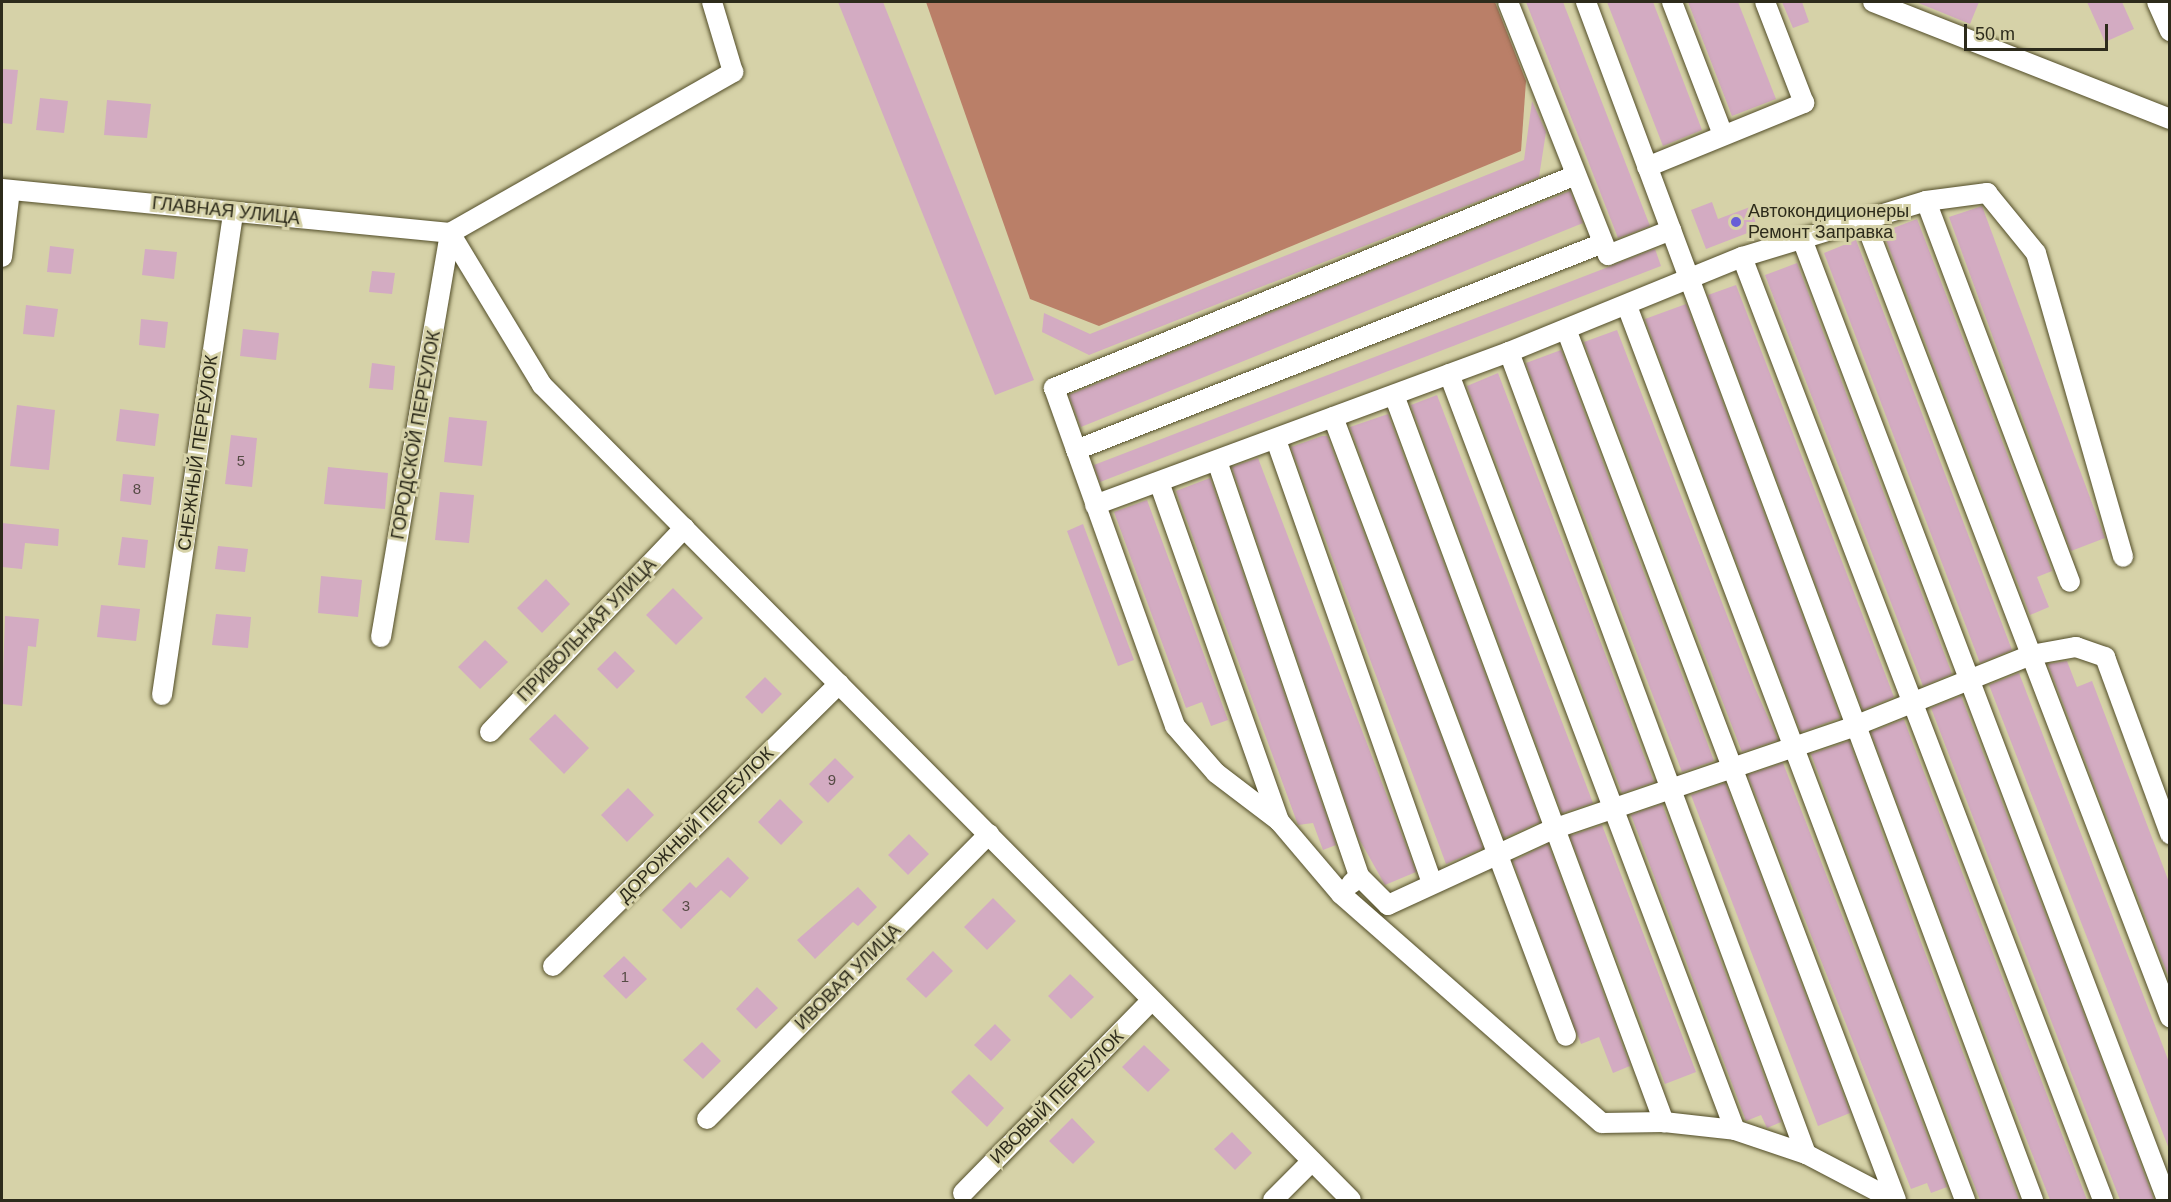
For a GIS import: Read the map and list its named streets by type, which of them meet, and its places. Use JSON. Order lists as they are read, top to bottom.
{
  "streets": {
    "street": [
      "ГЛАВНАЯ УЛИЦА",
      "ГОРОДСКОЙ ПЕРЕУЛОК",
      "СНЕЖНЫЙ ПЕРЕУЛОК",
      "ПРИВОЛЬНАЯ УЛИЦА",
      "ДОРОЖНЫЙ ПЕРЕУЛОК",
      "ИВОВАЯ УЛИЦА",
      "ИВОВЫЙ ПЕРЕУЛОК"
    ]
  },
  "crossings": [
    ["ГЛАВНАЯ УЛИЦА", "ГОРОДСКОЙ ПЕРЕУЛОК"],
    ["ГЛАВНАЯ УЛИЦА", "СНЕЖНЫЙ ПЕРЕУЛОК"]
  ],
  "places": ["Автокондиционеры Ремонт Заправка"],
  "house_numbers": [
    "5",
    "8",
    "9",
    "3",
    "1"
  ],
  "scale_bar": "50 m"
}
